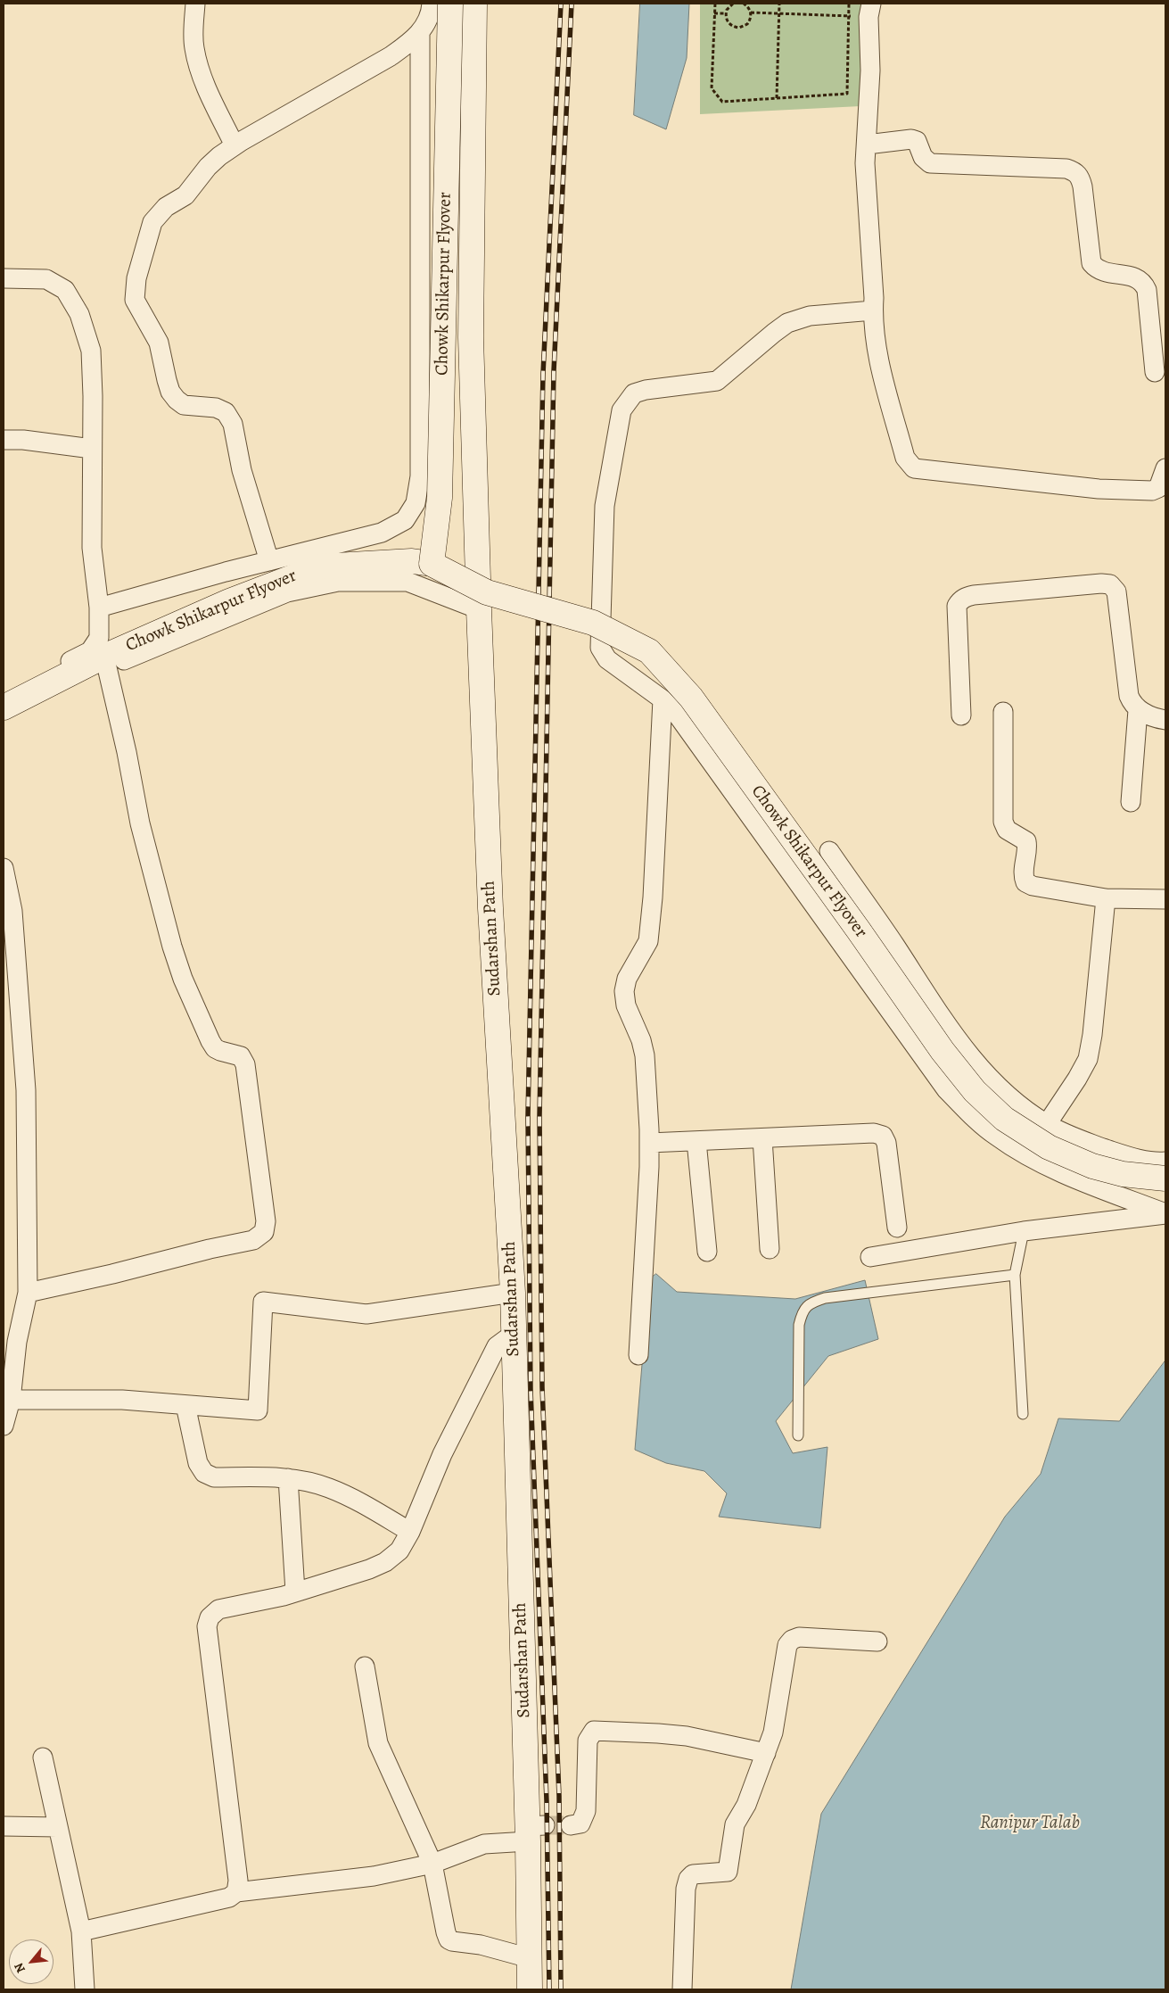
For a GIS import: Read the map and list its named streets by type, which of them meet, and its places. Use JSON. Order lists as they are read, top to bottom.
{
  "streets": {
    "main road": ["Chowk Shikarpur Flyover", "Sudarshan Path"]
  },
  "water": ["Ranipur Talab"],
  "north": "bottom left"
}
